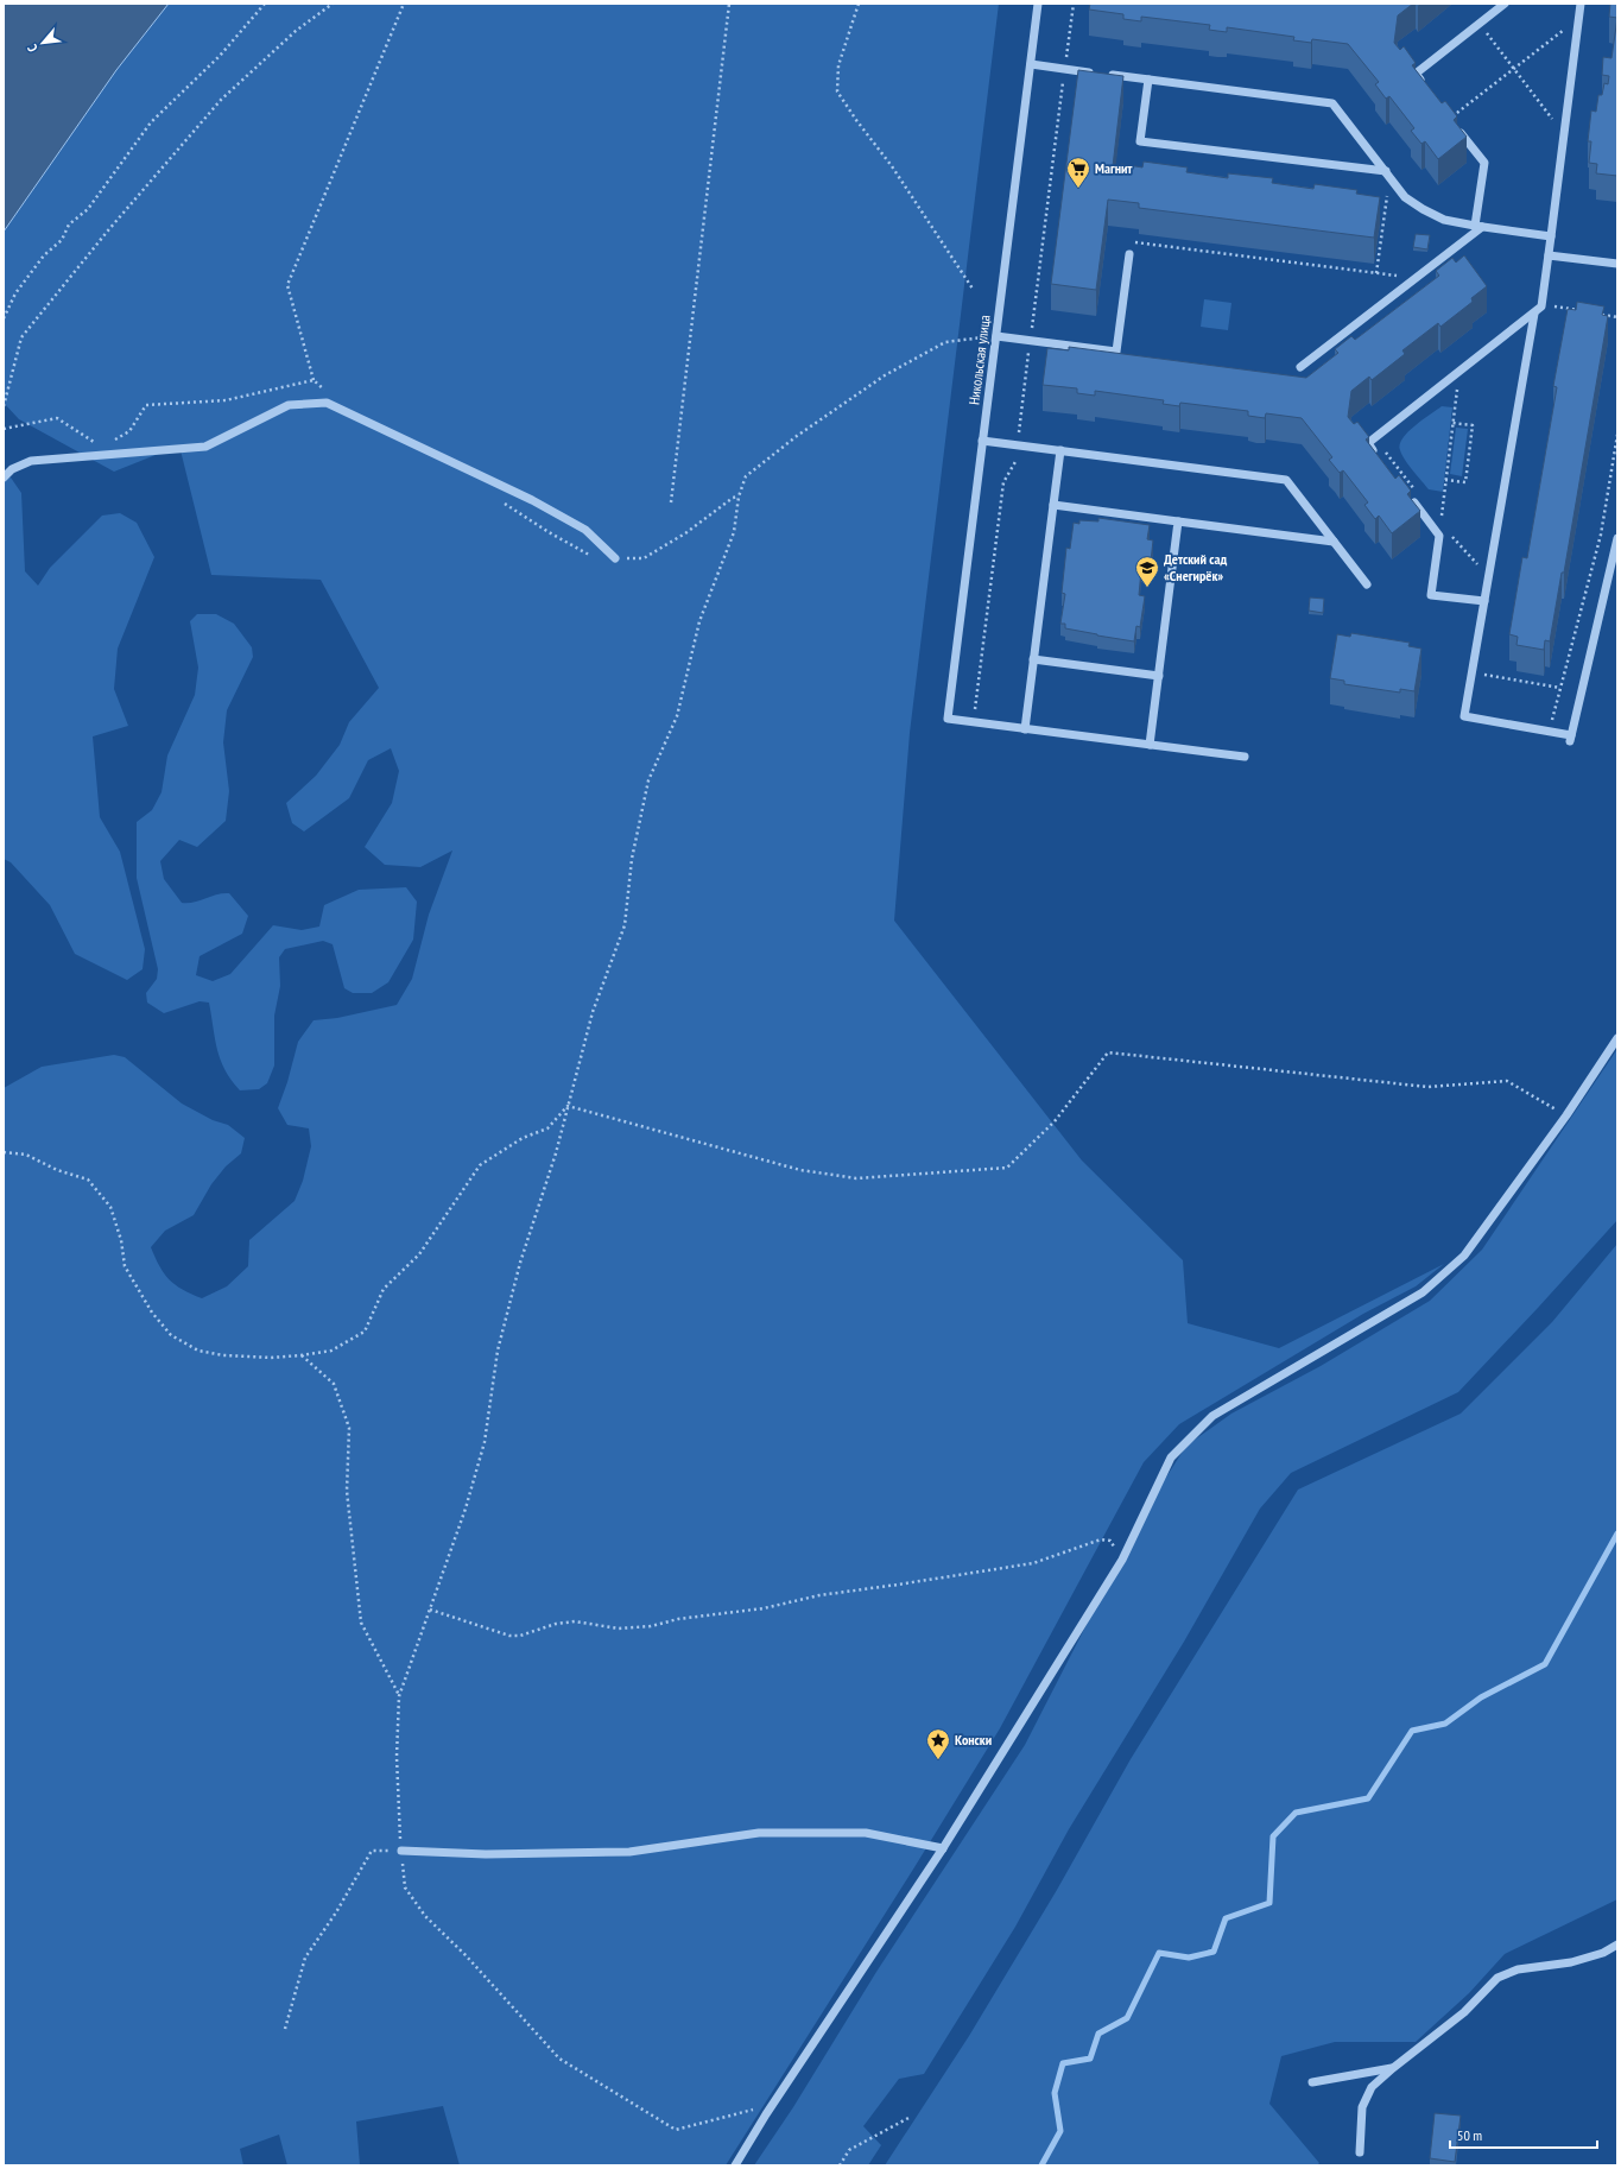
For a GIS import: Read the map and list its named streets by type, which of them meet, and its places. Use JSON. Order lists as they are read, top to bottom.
{
  "streets": {
    "street": ["Никольская улица"]
  },
  "places": {
    "supermarket": ["Магнит"],
    "school or university": ["Детский сад «Снегирёк»"],
    "place": ["Конски"]
  },
  "scale_bar": "50 m",
  "north": "bottom left"
}
